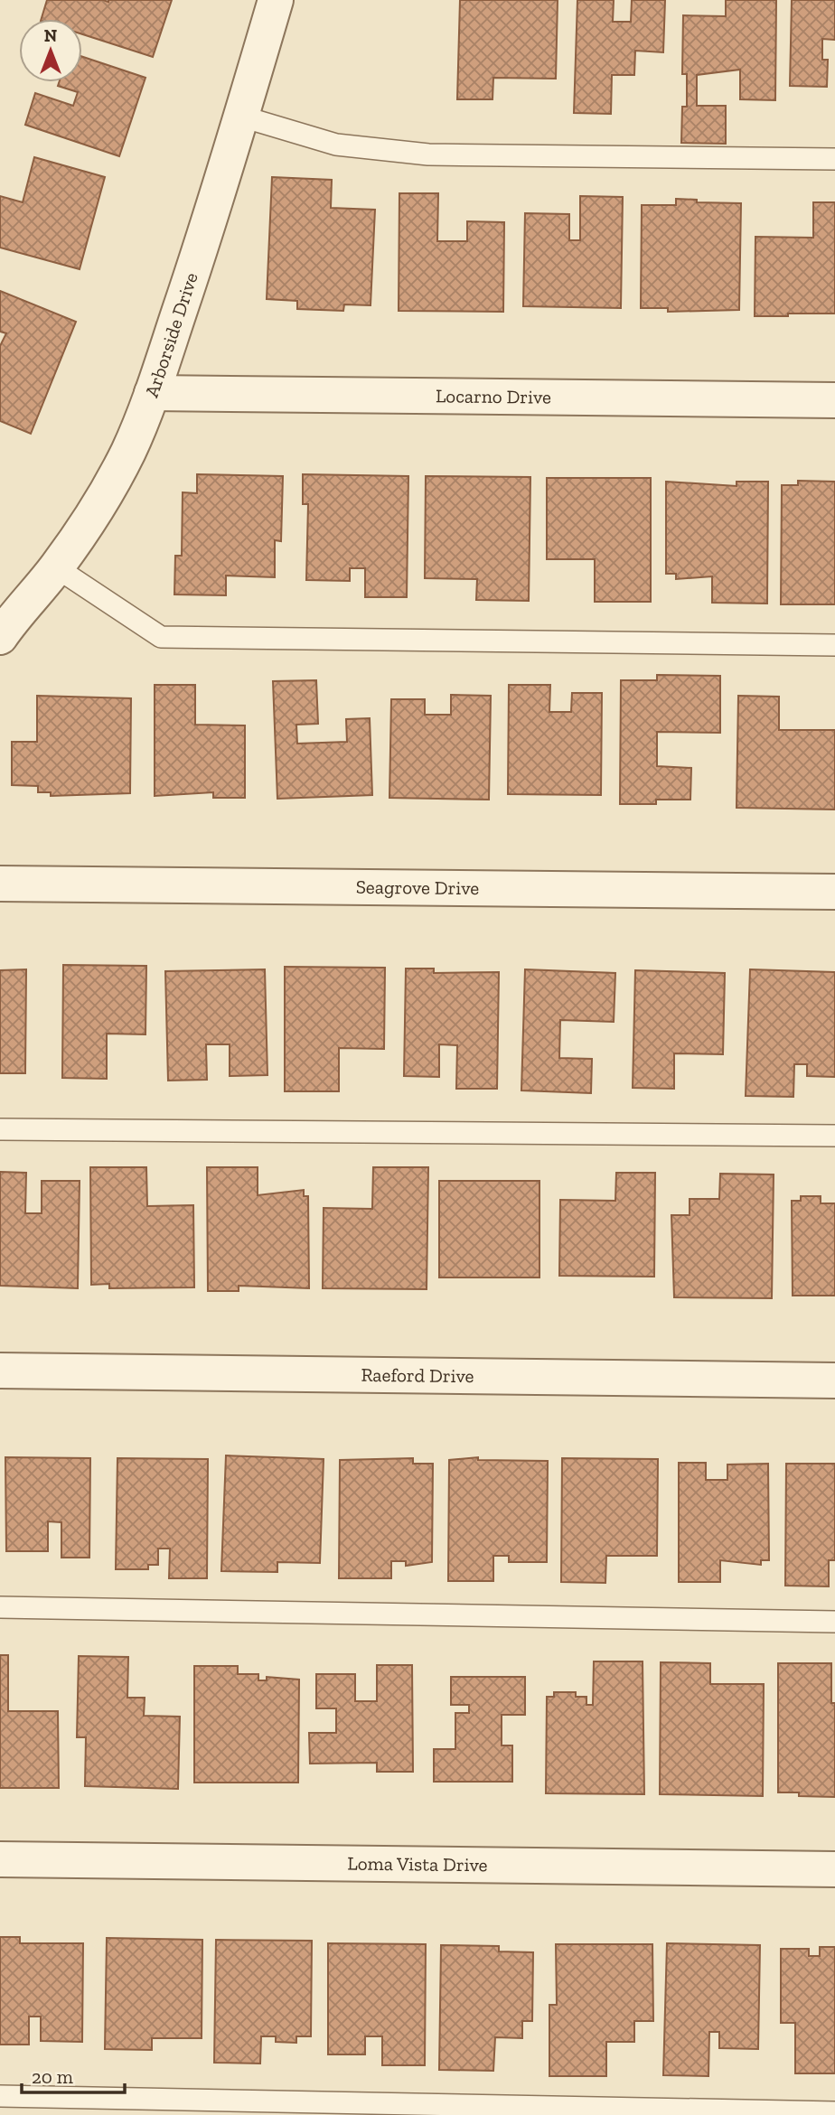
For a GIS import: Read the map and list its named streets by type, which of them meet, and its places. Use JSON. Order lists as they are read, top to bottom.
{
  "streets": {
    "street": [
      "Arborside Drive",
      "Locarno Drive",
      "Seagrove Drive",
      "Raeford Drive",
      "Loma Vista Drive"
    ]
  },
  "crossings": [
    ["Arborside Drive", "Locarno Drive"]
  ],
  "scale_bar": "20 m",
  "north": "top"
}
